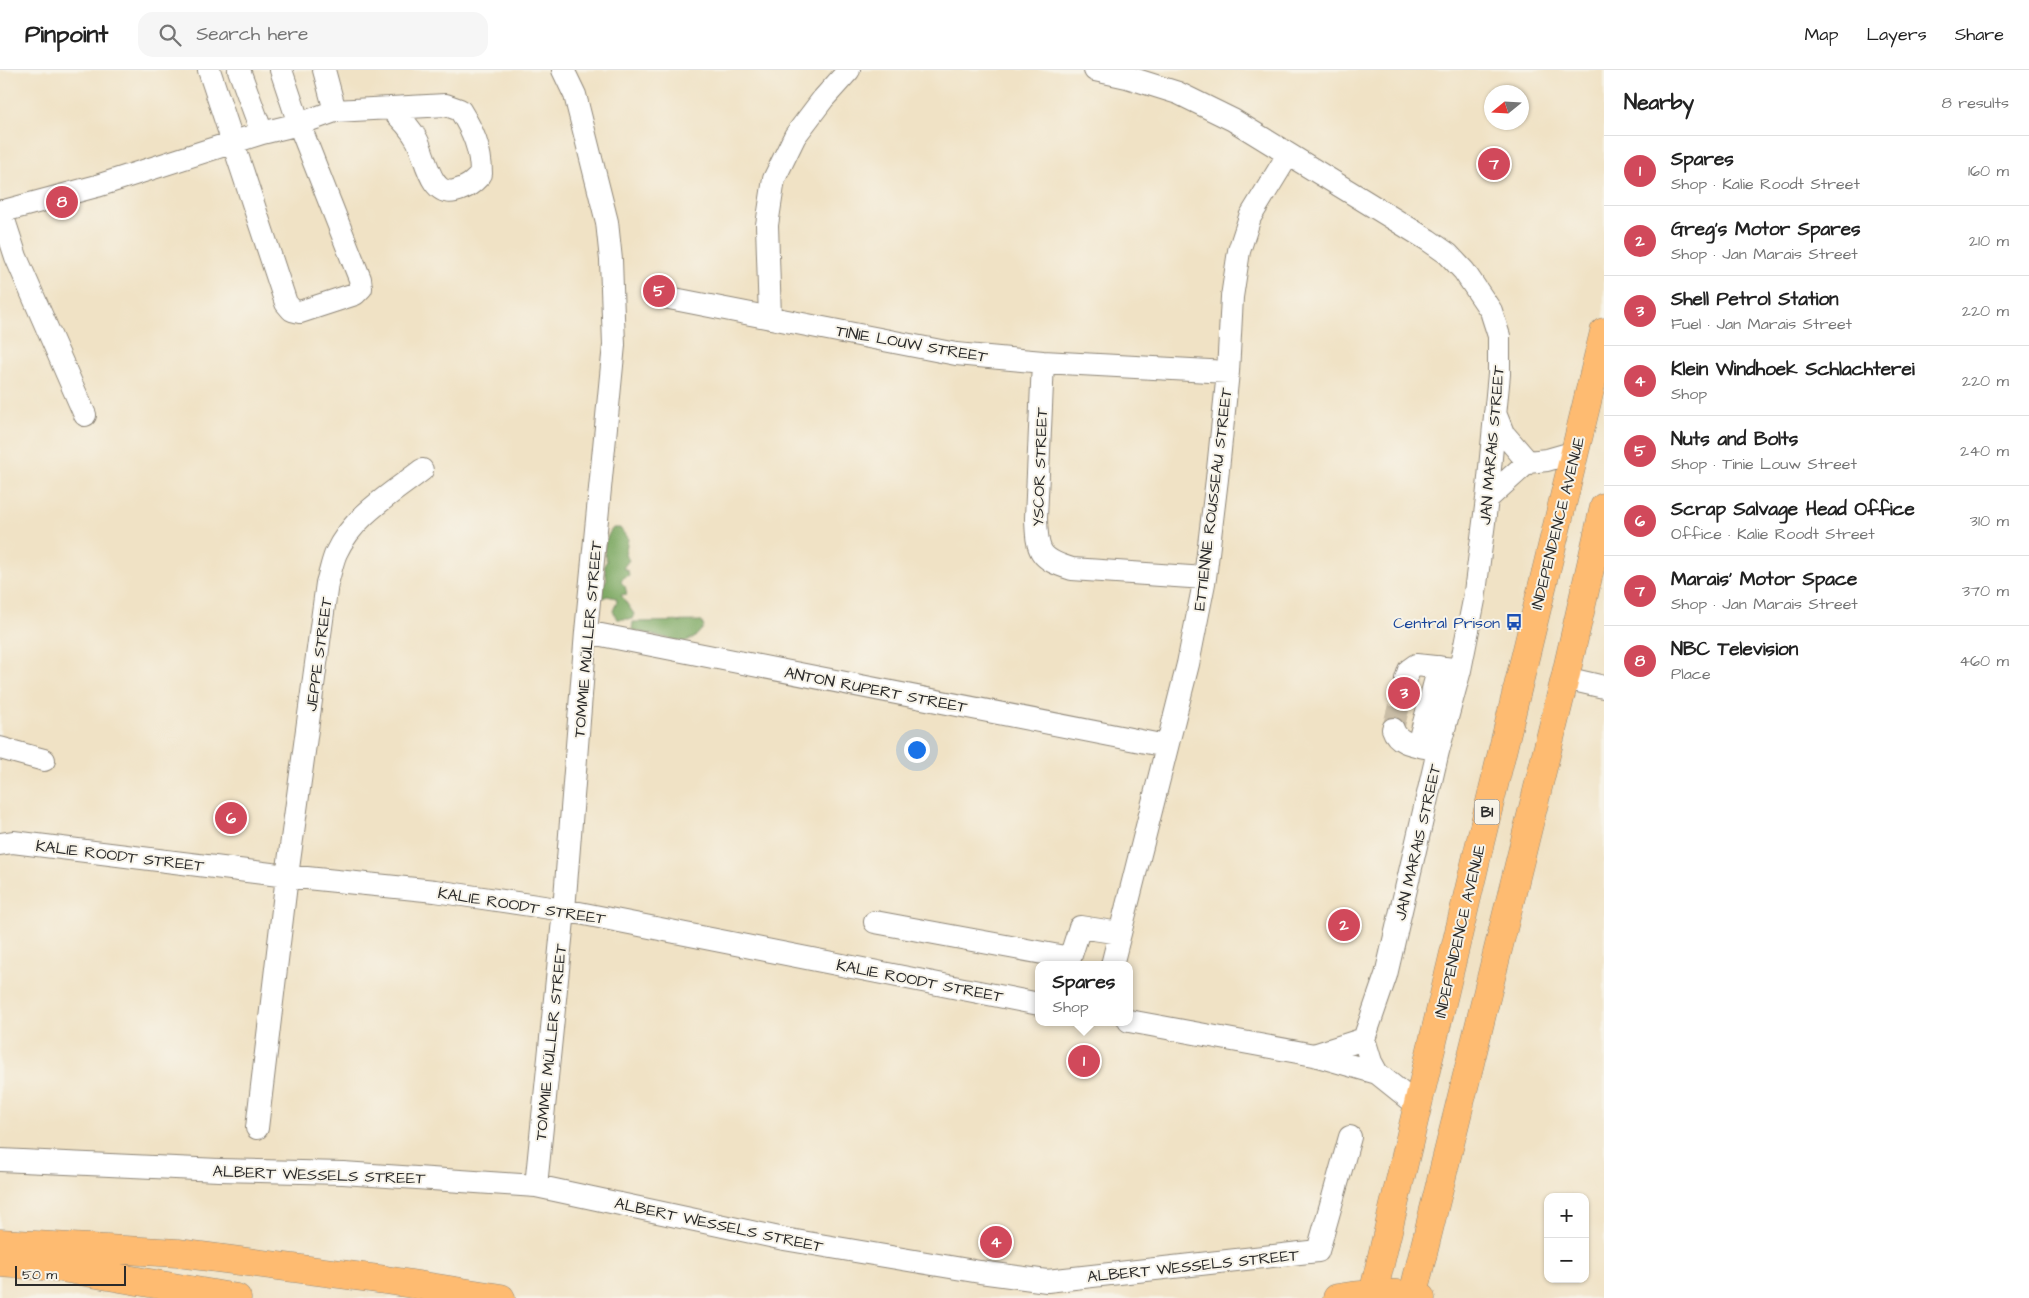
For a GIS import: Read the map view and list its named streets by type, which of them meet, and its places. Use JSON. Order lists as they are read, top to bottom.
{
  "streets": {
    "main road": ["INDEPENDENCE AVENUE", "B1"],
    "street": [
      "TINIE LOUW STREET",
      "JAN MARAIS STREET",
      "YSCOR STREET",
      "ETTIENNE ROUSSEAU STREET",
      "TOMMIE MÜLLER STREET",
      "JEPPE STREET",
      "ANTON RUPERT STREET",
      "KALIE ROODT STREET",
      "ALBERT WESSELS STREET"
    ]
  },
  "crossings": [
    ["TINIE LOUW STREET", "YSCOR STREET"],
    ["TINIE LOUW STREET", "ETTIENNE ROUSSEAU STREET"],
    ["JAN MARAIS STREET", "ETTIENNE ROUSSEAU STREET"],
    ["YSCOR STREET", "ETTIENNE ROUSSEAU STREET"],
    ["ETTIENNE ROUSSEAU STREET", "ANTON RUPERT STREET"],
    ["TOMMIE MÜLLER STREET", "ANTON RUPERT STREET"],
    ["TOMMIE MÜLLER STREET", "KALIE ROODT STREET"],
    ["TOMMIE MÜLLER STREET", "ALBERT WESSELS STREET"],
    ["JEPPE STREET", "KALIE ROODT STREET"]
  ],
  "places": {
    "bus stop": ["Central Prison"]
  },
  "scale_bar": "50 m",
  "north": "left",
  "page": {
    "header": "Pinpoint",
    "search": "Search here",
    "nav": ["Map", "Layers", "Share"],
    "heading": ["Nearby", "8 results"],
    "list": [
      {
        "mark": "1",
        "name": "Spares",
        "note": "Shop · Kalie Roodt Street",
        "value": "160 m"
      },
      {
        "mark": "2",
        "name": "Greg's Motor Spares",
        "note": "Shop · Jan Marais Street",
        "value": "210 m"
      },
      {
        "mark": "3",
        "name": "Shell Petrol Station",
        "note": "Fuel · Jan Marais Street",
        "value": "220 m"
      },
      {
        "mark": "4",
        "name": "Klein Windhoek Schlachterei",
        "note": "Shop",
        "value": "220 m"
      },
      {
        "mark": "5",
        "name": "Nuts and Bolts",
        "note": "Shop · Tinie Louw Street",
        "value": "240 m"
      },
      {
        "mark": "6",
        "name": "Scrap Salvage Head Office",
        "note": "Office · Kalie Roodt Street",
        "value": "310 m"
      },
      {
        "mark": "7",
        "name": "Marais' Motor Space",
        "note": "Shop · Jan Marais Street",
        "value": "370 m"
      },
      {
        "mark": "8",
        "name": "NBC Television",
        "note": "Place",
        "value": "460 m"
      }
    ],
    "pins": [
      "7",
      "8",
      "5",
      "3",
      "6",
      "2",
      "1",
      "4"
    ],
    "popup": ["Spares", "Shop"],
    "map_buttons": ["+", "−"],
    "scale": "50 m"
  }
}
